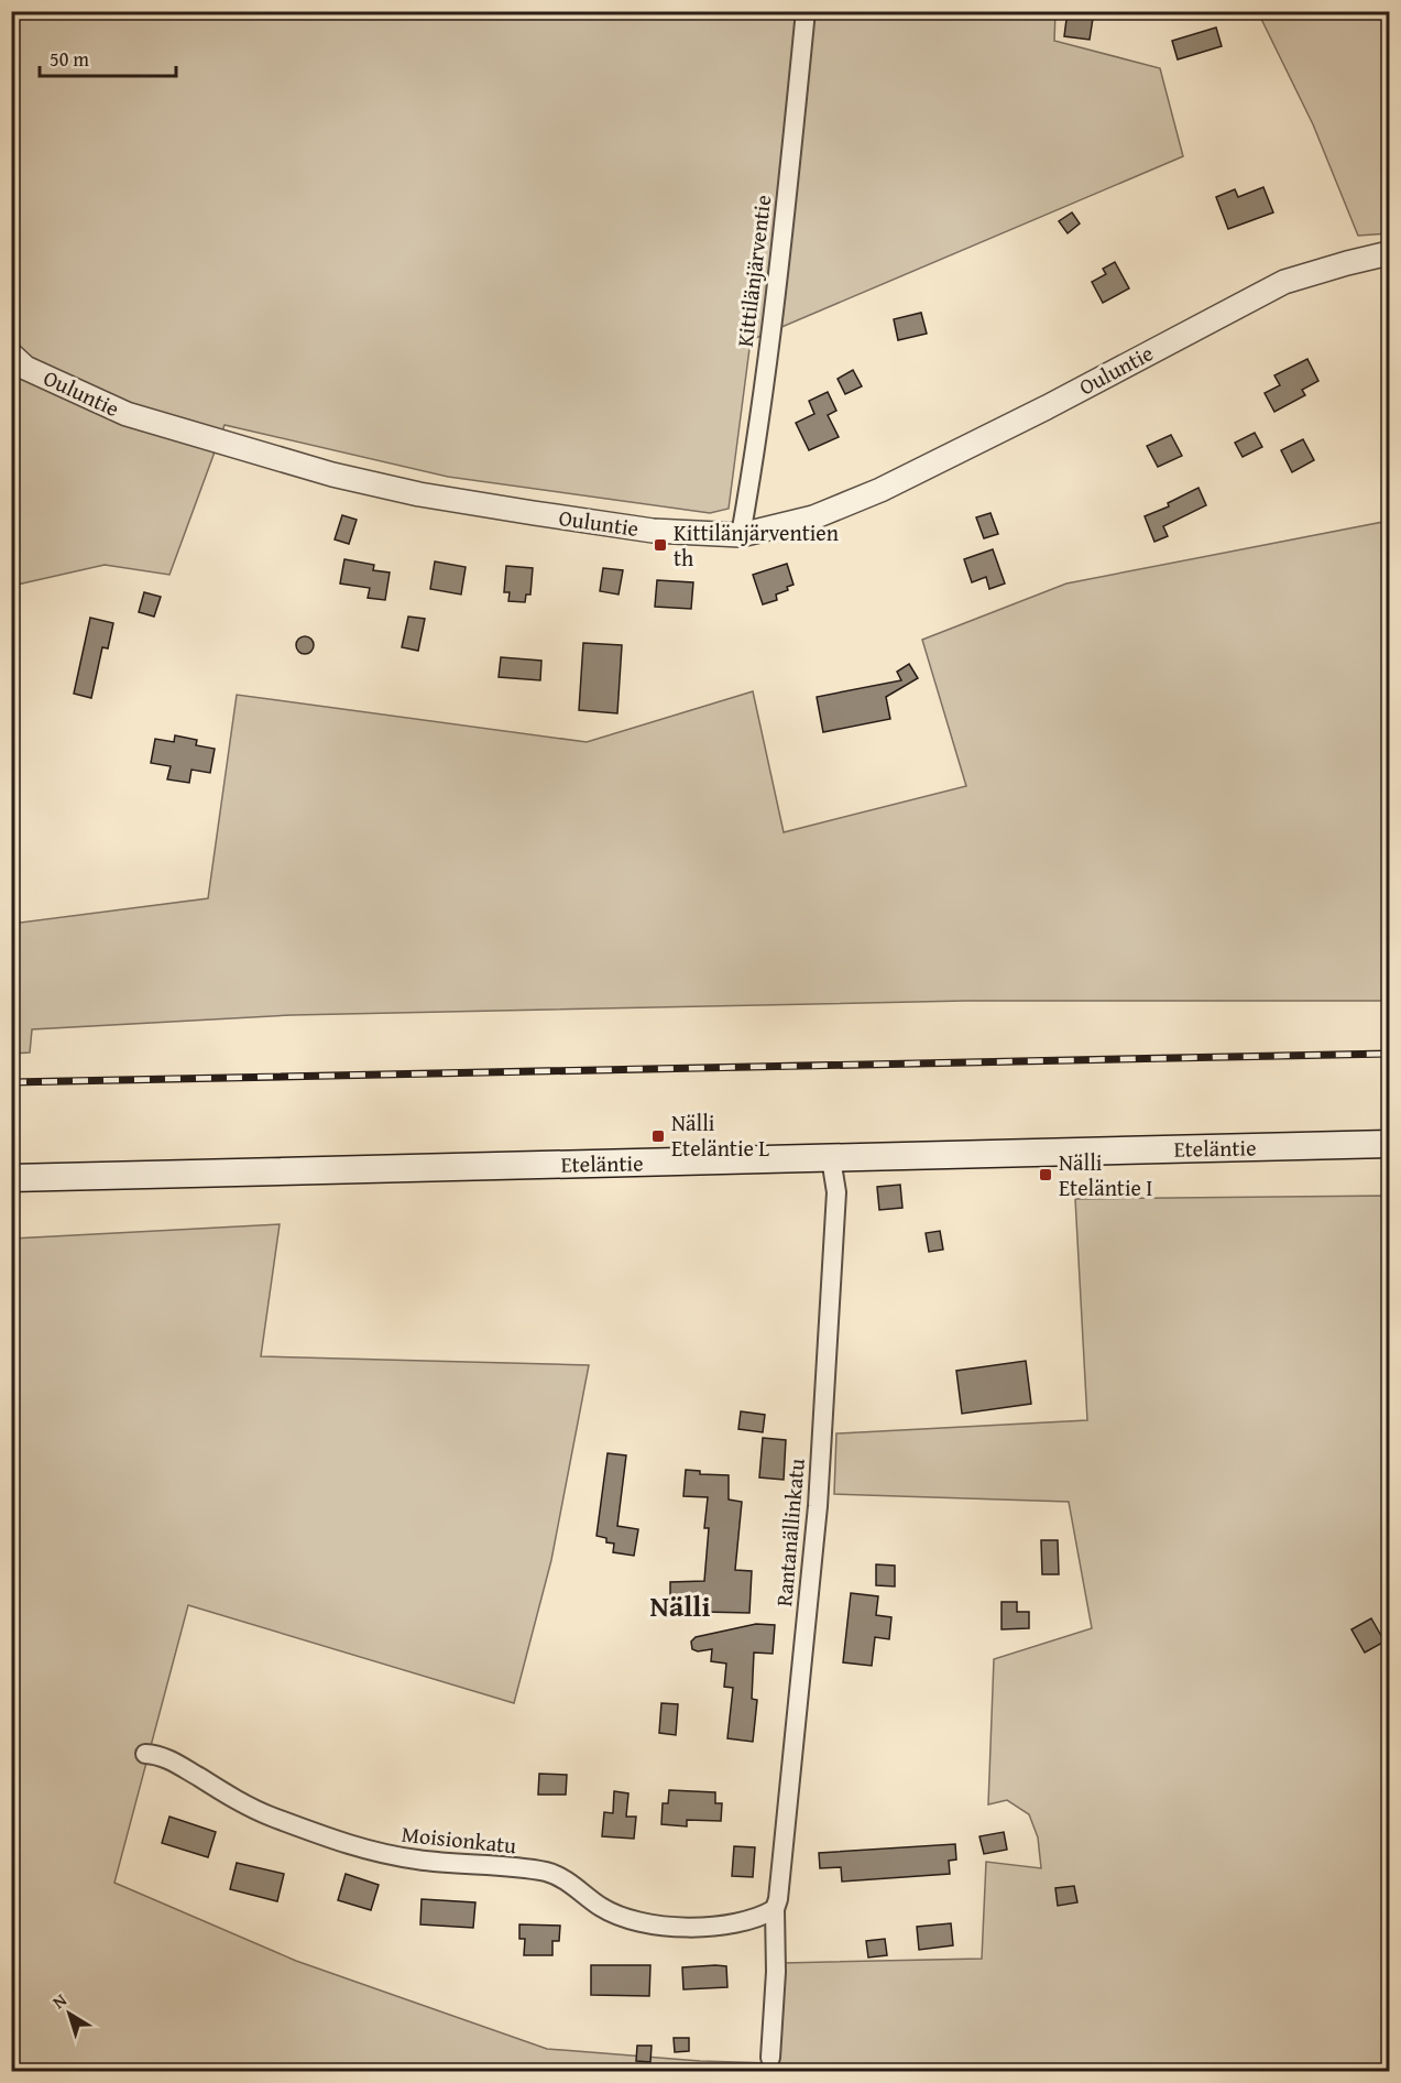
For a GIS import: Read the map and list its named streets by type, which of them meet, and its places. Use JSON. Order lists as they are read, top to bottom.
{
  "streets": {
    "main road": ["Eteläntie"],
    "street": [
      "Kittilänjärventie",
      "Ouluntie",
      "Rantanällinkatu",
      "Moisionkatu"
    ]
  },
  "crossings": [
    ["Kittilänjärventie", "Ouluntie"],
    ["Eteläntie", "Rantanällinkatu"],
    ["Rantanällinkatu", "Moisionkatu"]
  ],
  "districts": ["Nälli"],
  "places": {
    "transit": ["Kittilänjärventien th", "Nälli Eteläntie L", "Nälli Eteläntie I"]
  },
  "scale_bar": "50 m",
  "north": "top left"
}
